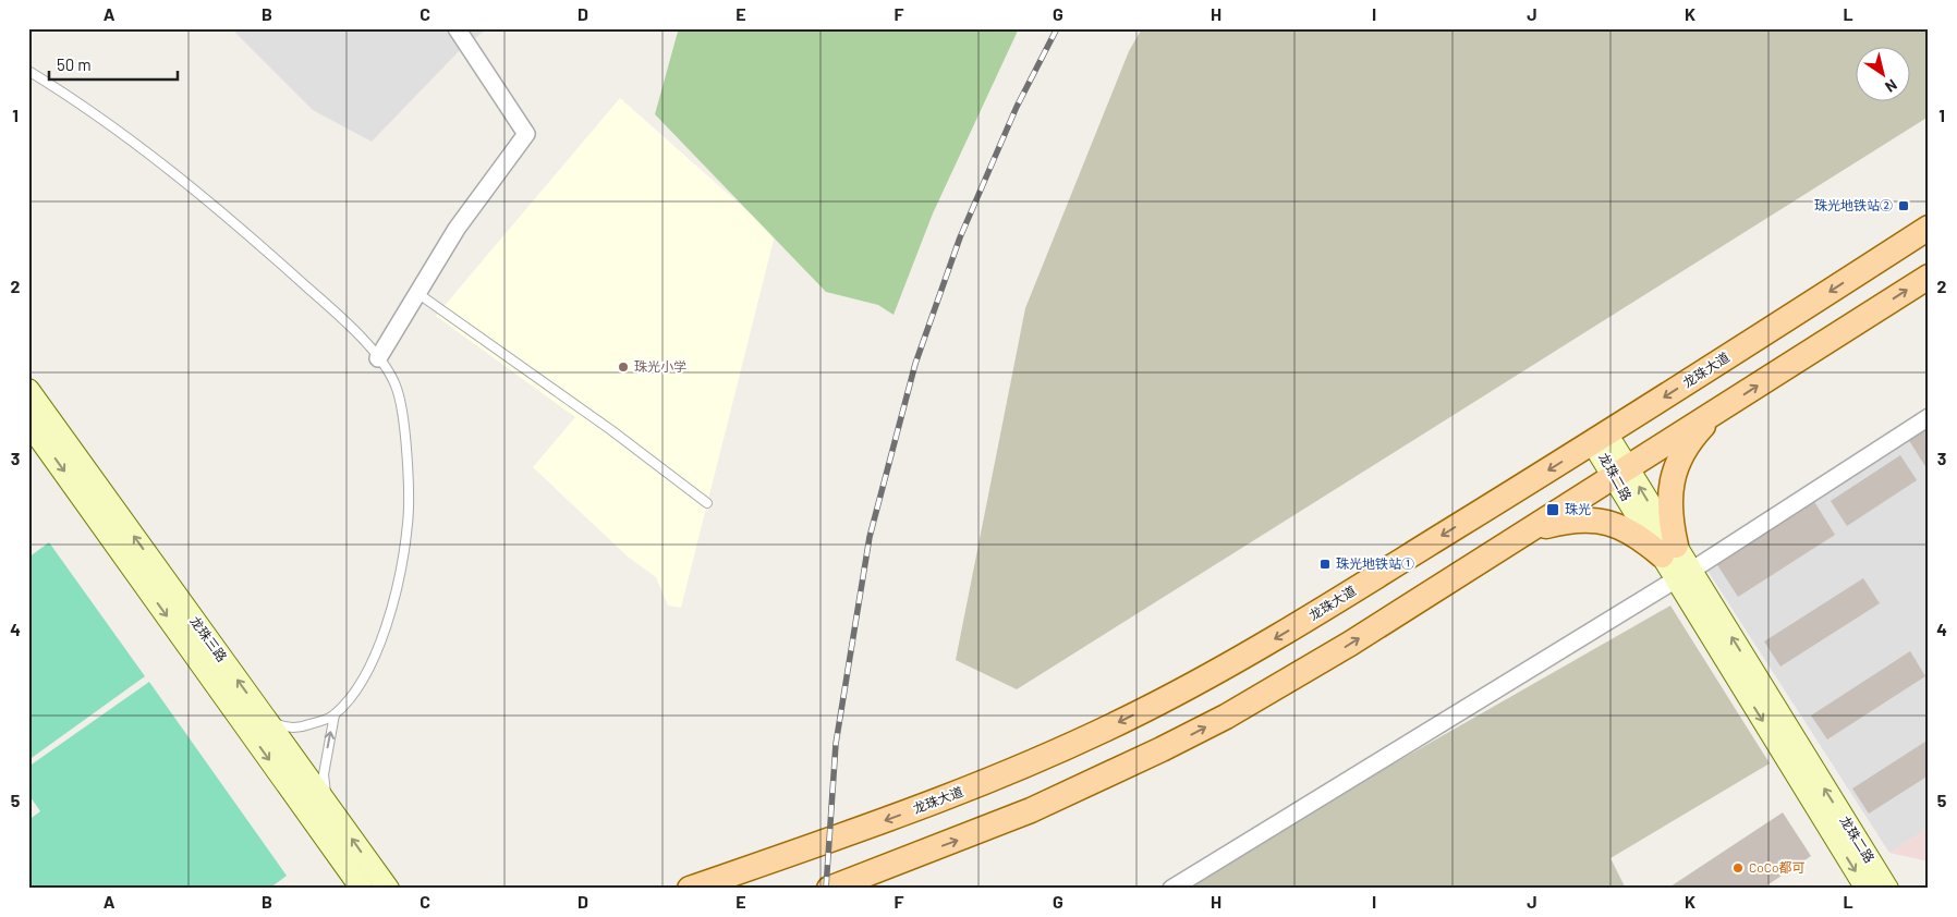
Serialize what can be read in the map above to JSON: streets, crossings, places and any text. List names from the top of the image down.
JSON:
{
  "streets": {
    "main road": ["龙珠大道", "龙珠二路", "龙珠三路"]
  },
  "crossings": [
    ["龙珠大道", "龙珠二路"]
  ],
  "places": {
    "transit": ["珠光地铁站②", "珠光", "珠光地铁站①"],
    "other": ["珠光小学", "CoCo都可"]
  },
  "scale_bar": "50 m",
  "north": "bottom right",
  "grid": {
    "columns": [
      "A",
      "B",
      "C",
      "D",
      "E",
      "F",
      "G",
      "H",
      "I",
      "J",
      "K",
      "L"
    ],
    "rows": [
      "1",
      "2",
      "3",
      "4",
      "5"
    ]
  }
}
